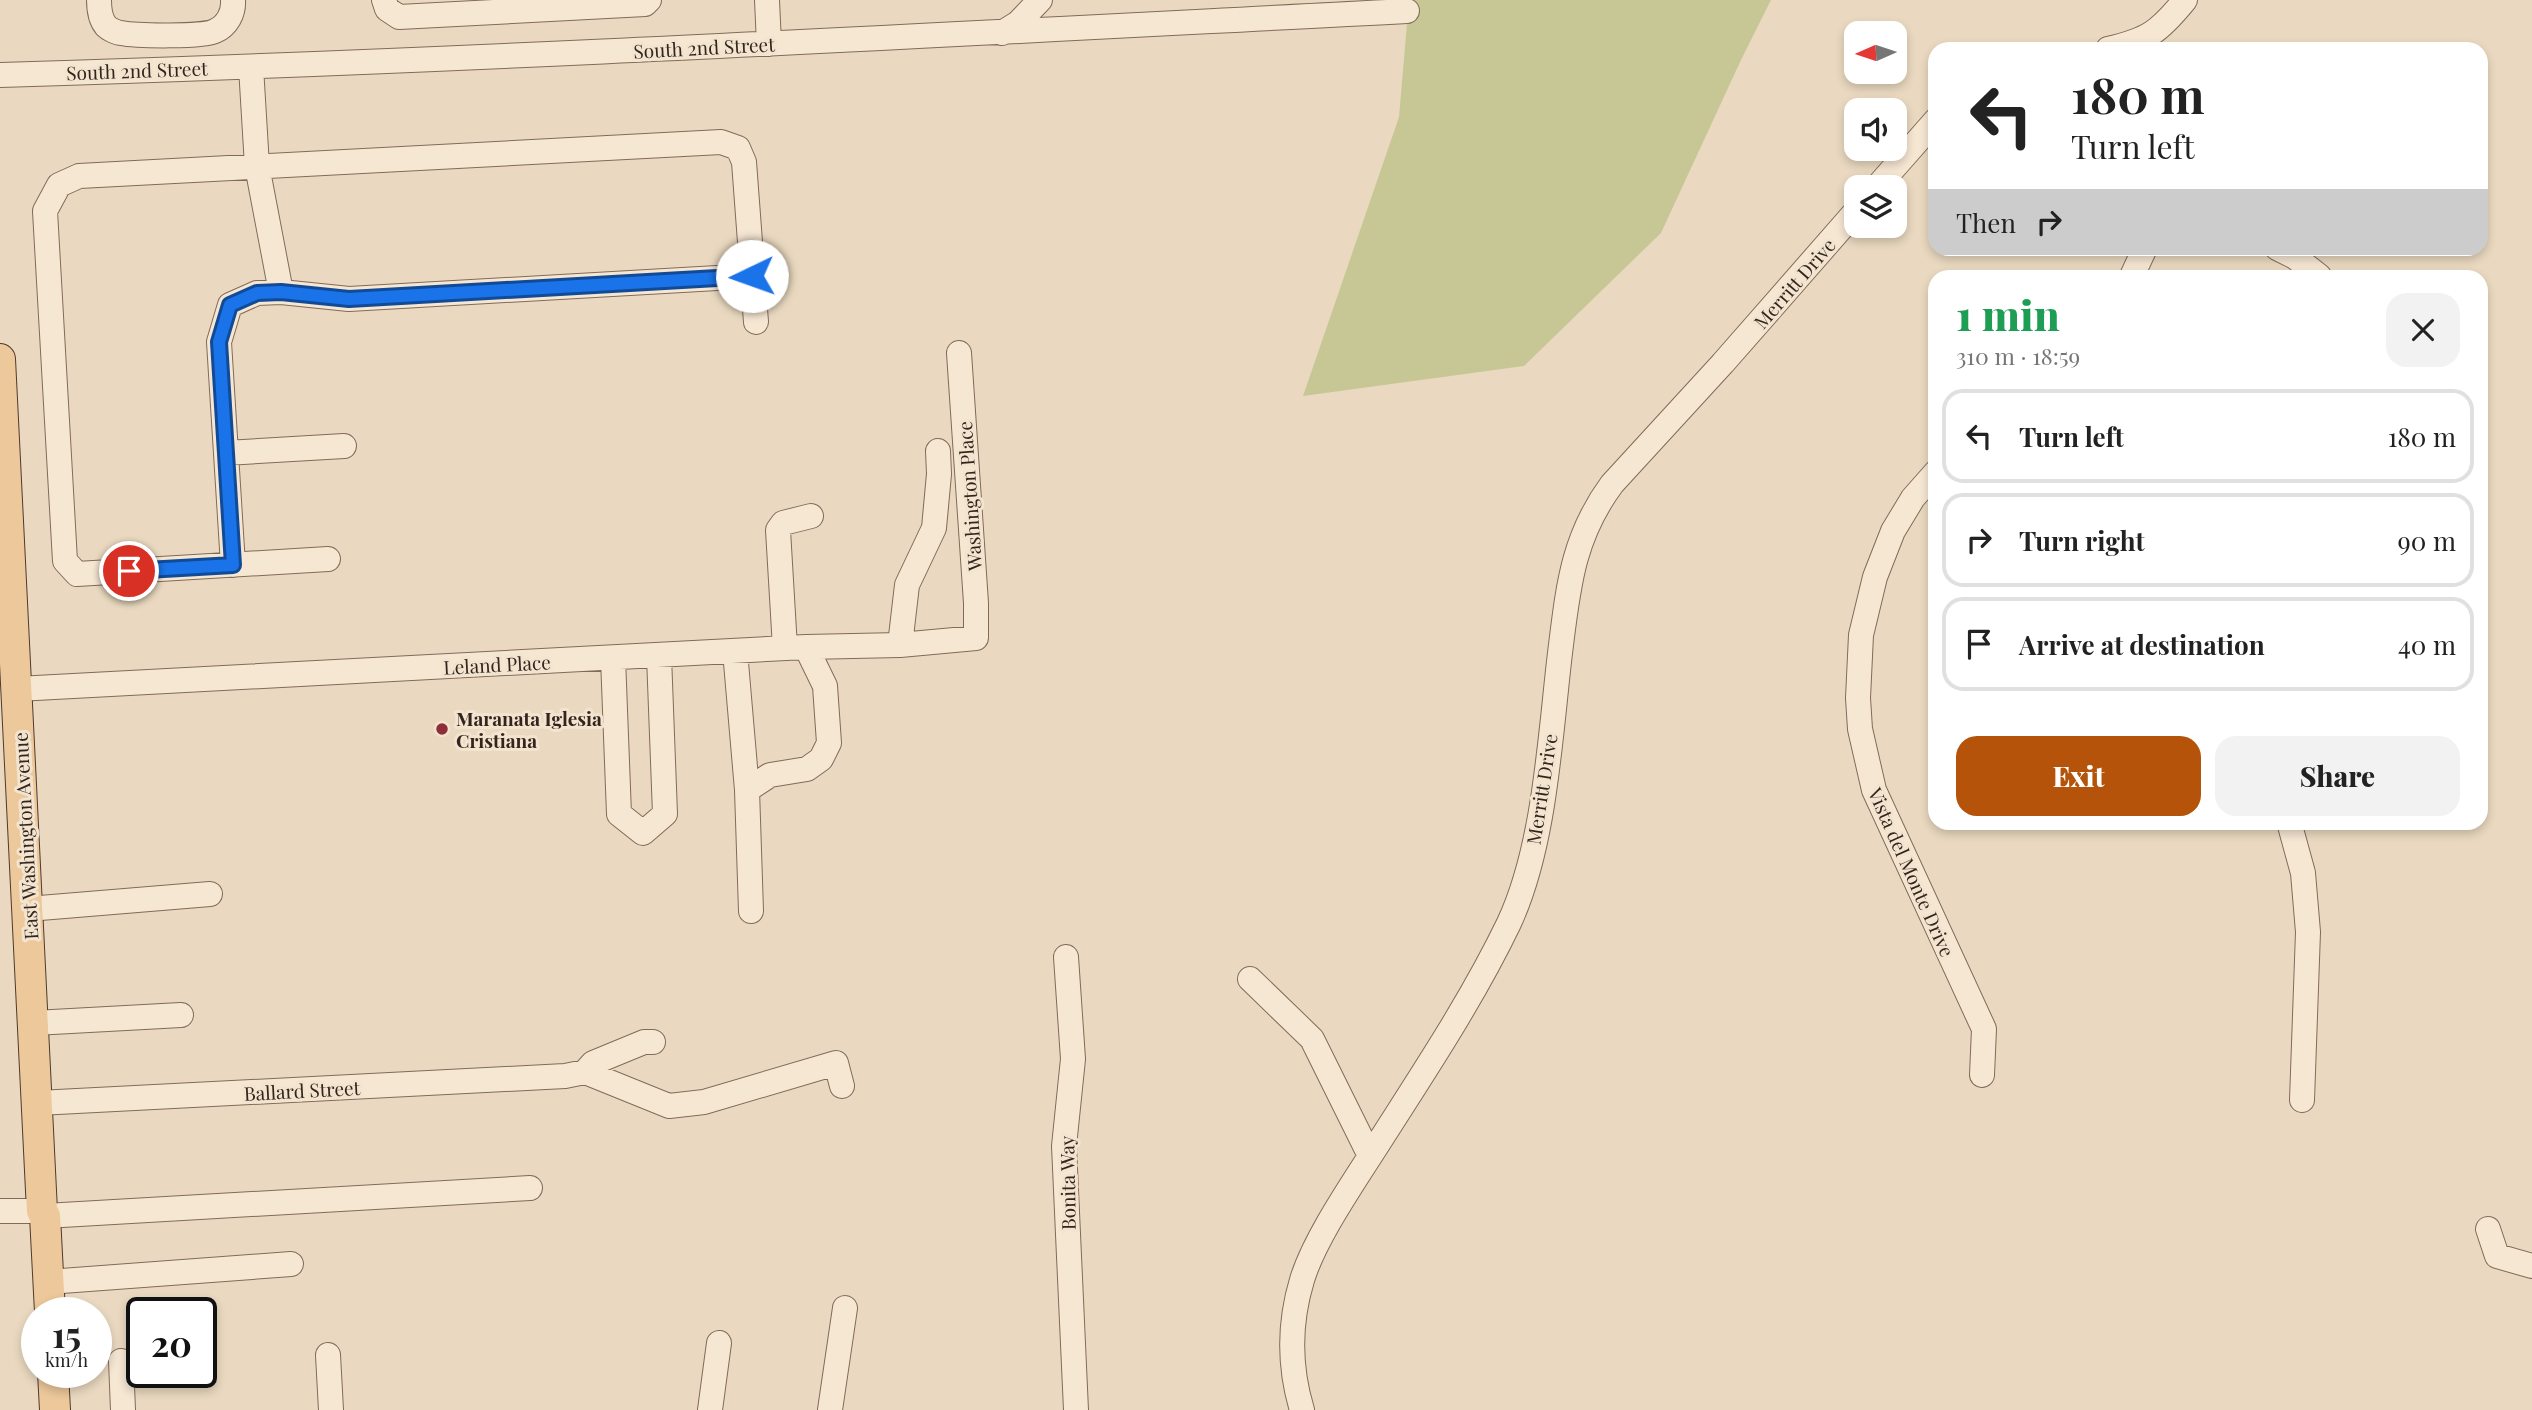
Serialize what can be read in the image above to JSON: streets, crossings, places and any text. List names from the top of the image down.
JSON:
{
  "streets": {
    "main road": ["East Washington Avenue"],
    "street": [
      "South 2nd Street",
      "Merritt Drive",
      "Washington Place",
      "Leland Place",
      "Vista del Monte Drive",
      "Ballard Street",
      "Bonita Way"
    ]
  },
  "crossings": [
    ["Washington Place", "Leland Place"],
    ["Leland Place", "East Washington Avenue"],
    ["East Washington Avenue", "Ballard Street"]
  ],
  "places": ["Maranata Iglesia Cristiana"],
  "north": "left",
  "page": {
    "turn": ["180 m", "Turn left"],
    "then": "Then",
    "heading": ["1 min", "310 m · 18:59"],
    "list": [
      {
        "name": "Turn left",
        "value": "180 m"
      },
      {
        "name": "Turn right",
        "value": "90 m"
      },
      {
        "name": "Arrive at destination",
        "value": "40 m"
      }
    ],
    "buttons": ["Exit", "Share"],
    "speed": "15 km/h",
    "limit": "20"
  }
}
